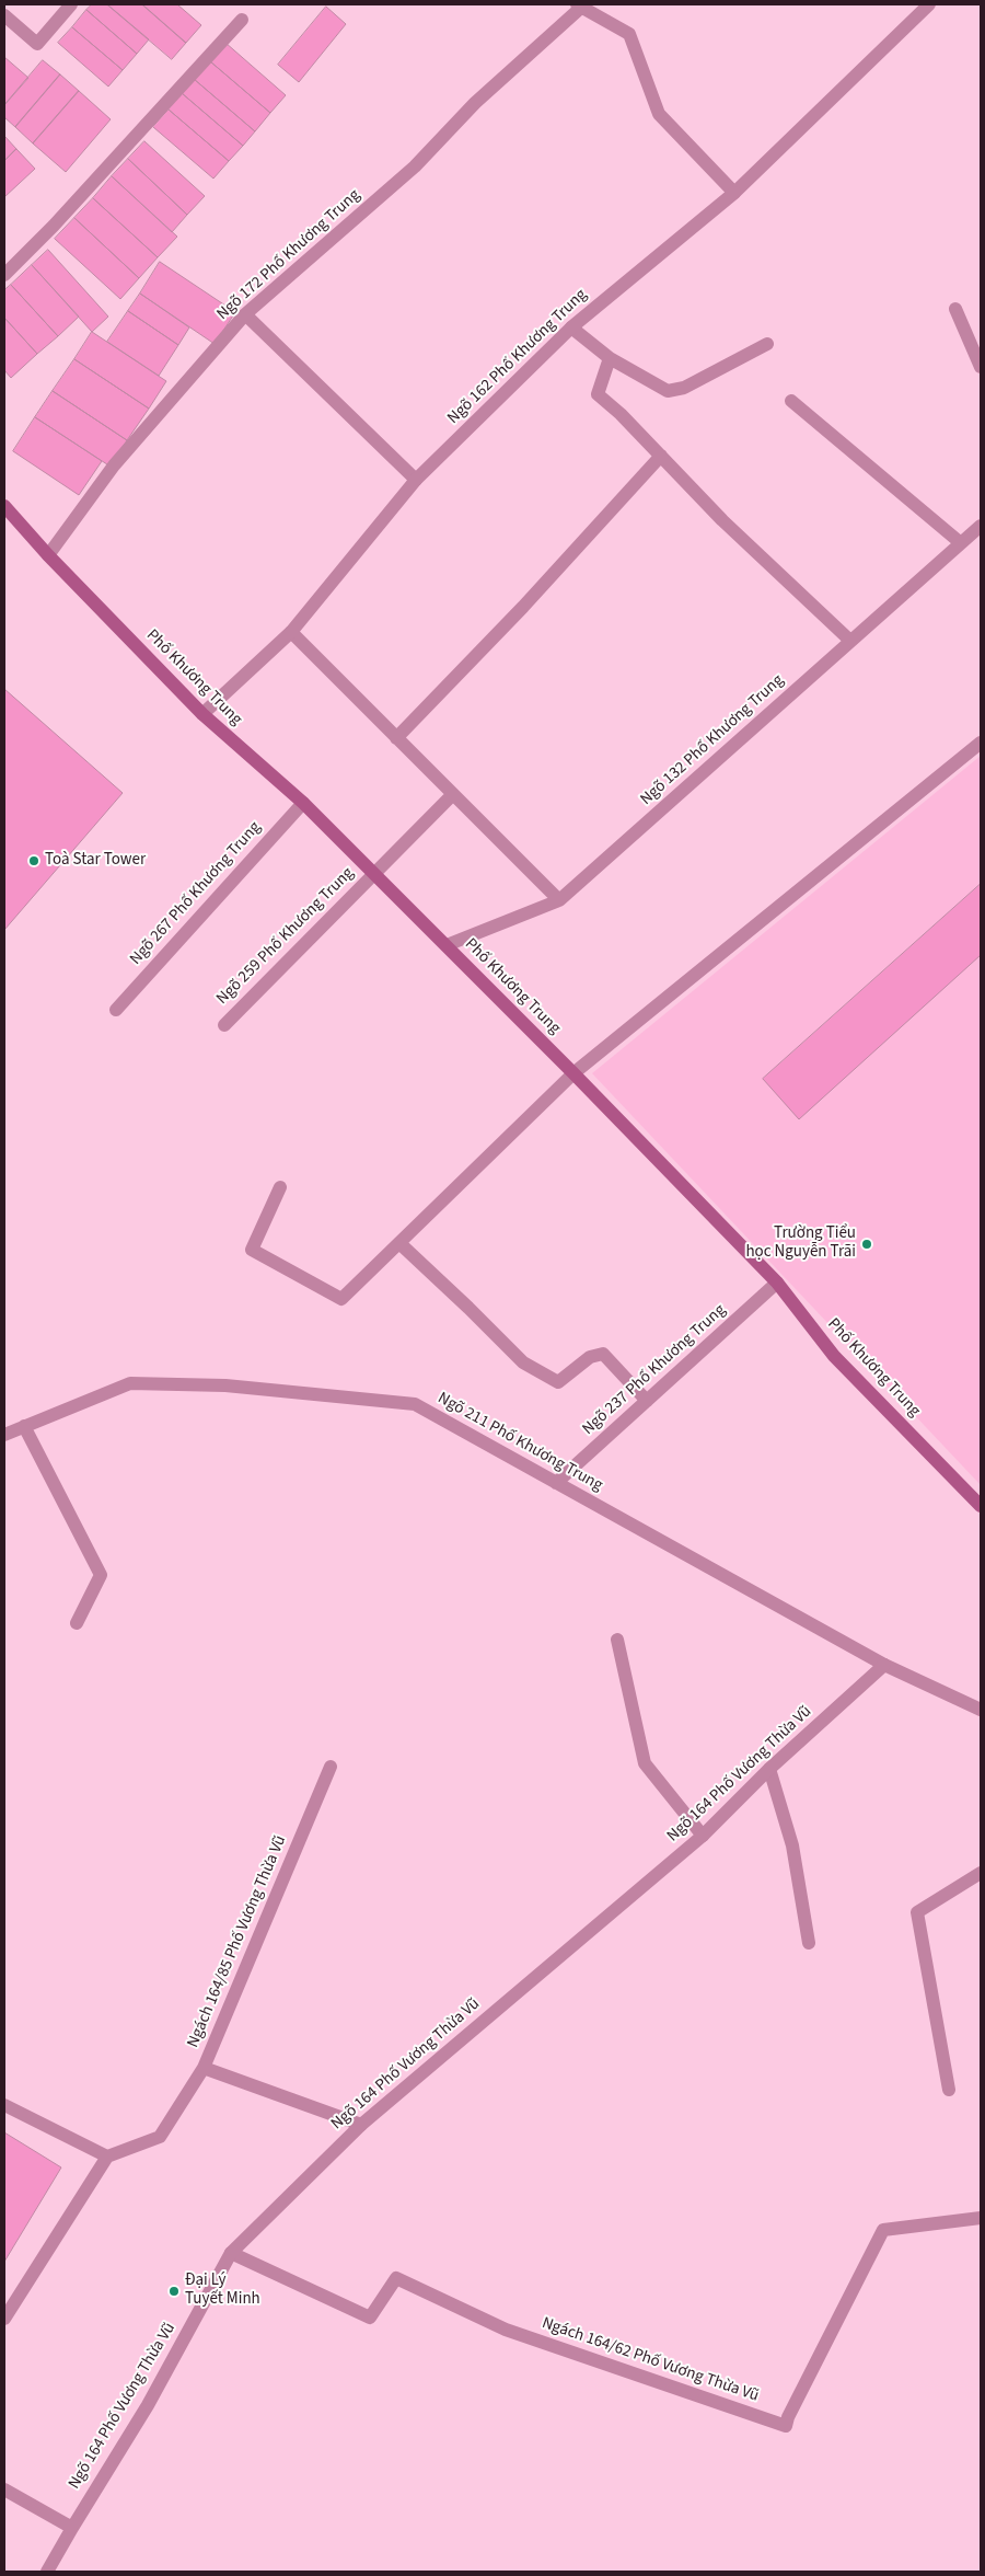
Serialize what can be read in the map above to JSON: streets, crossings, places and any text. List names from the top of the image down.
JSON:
{
  "streets": {
    "street": [
      "Ngõ 172 Phố Khương Trung",
      "Ngõ 162 Phố Khương Trung",
      "Phố Khương Trung",
      "Ngõ 132 Phố Khương Trung",
      "Ngõ 267 Phố Khương Trung",
      "Ngõ 259 Phố Khương Trung",
      "Ngõ 237 Phố Khương Trung",
      "Ngõ 211 Phố Khương Trung",
      "Ngõ 164 Phố Vương Thừa Vũ",
      "Ngách 164/85 Phố Vương Thừa Vũ",
      "Ngách 164/62 Phố Vương Thừa Vũ"
    ]
  },
  "crossings": [
    ["Ngõ 172 Phố Khương Trung", "Phố Khương Trung"],
    ["Ngõ 162 Phố Khương Trung", "Phố Khương Trung"],
    ["Phố Khương Trung", "Ngõ 132 Phố Khương Trung"],
    ["Phố Khương Trung", "Ngõ 267 Phố Khương Trung"],
    ["Phố Khương Trung", "Ngõ 259 Phố Khương Trung"],
    ["Phố Khương Trung", "Ngõ 237 Phố Khương Trung"],
    ["Ngõ 237 Phố Khương Trung", "Ngõ 211 Phố Khương Trung"],
    ["Ngõ 211 Phố Khương Trung", "Ngõ 164 Phố Vương Thừa Vũ"],
    ["Ngõ 164 Phố Vương Thừa Vũ", "Ngách 164/85 Phố Vương Thừa Vũ"],
    ["Ngõ 164 Phố Vương Thừa Vũ", "Ngách 164/62 Phố Vương Thừa Vũ"]
  ],
  "places": ["Toà Star Tower", "Trường Tiểu học Nguyễn Trãi", "Đại Lý Tuyết Minh"]
}
